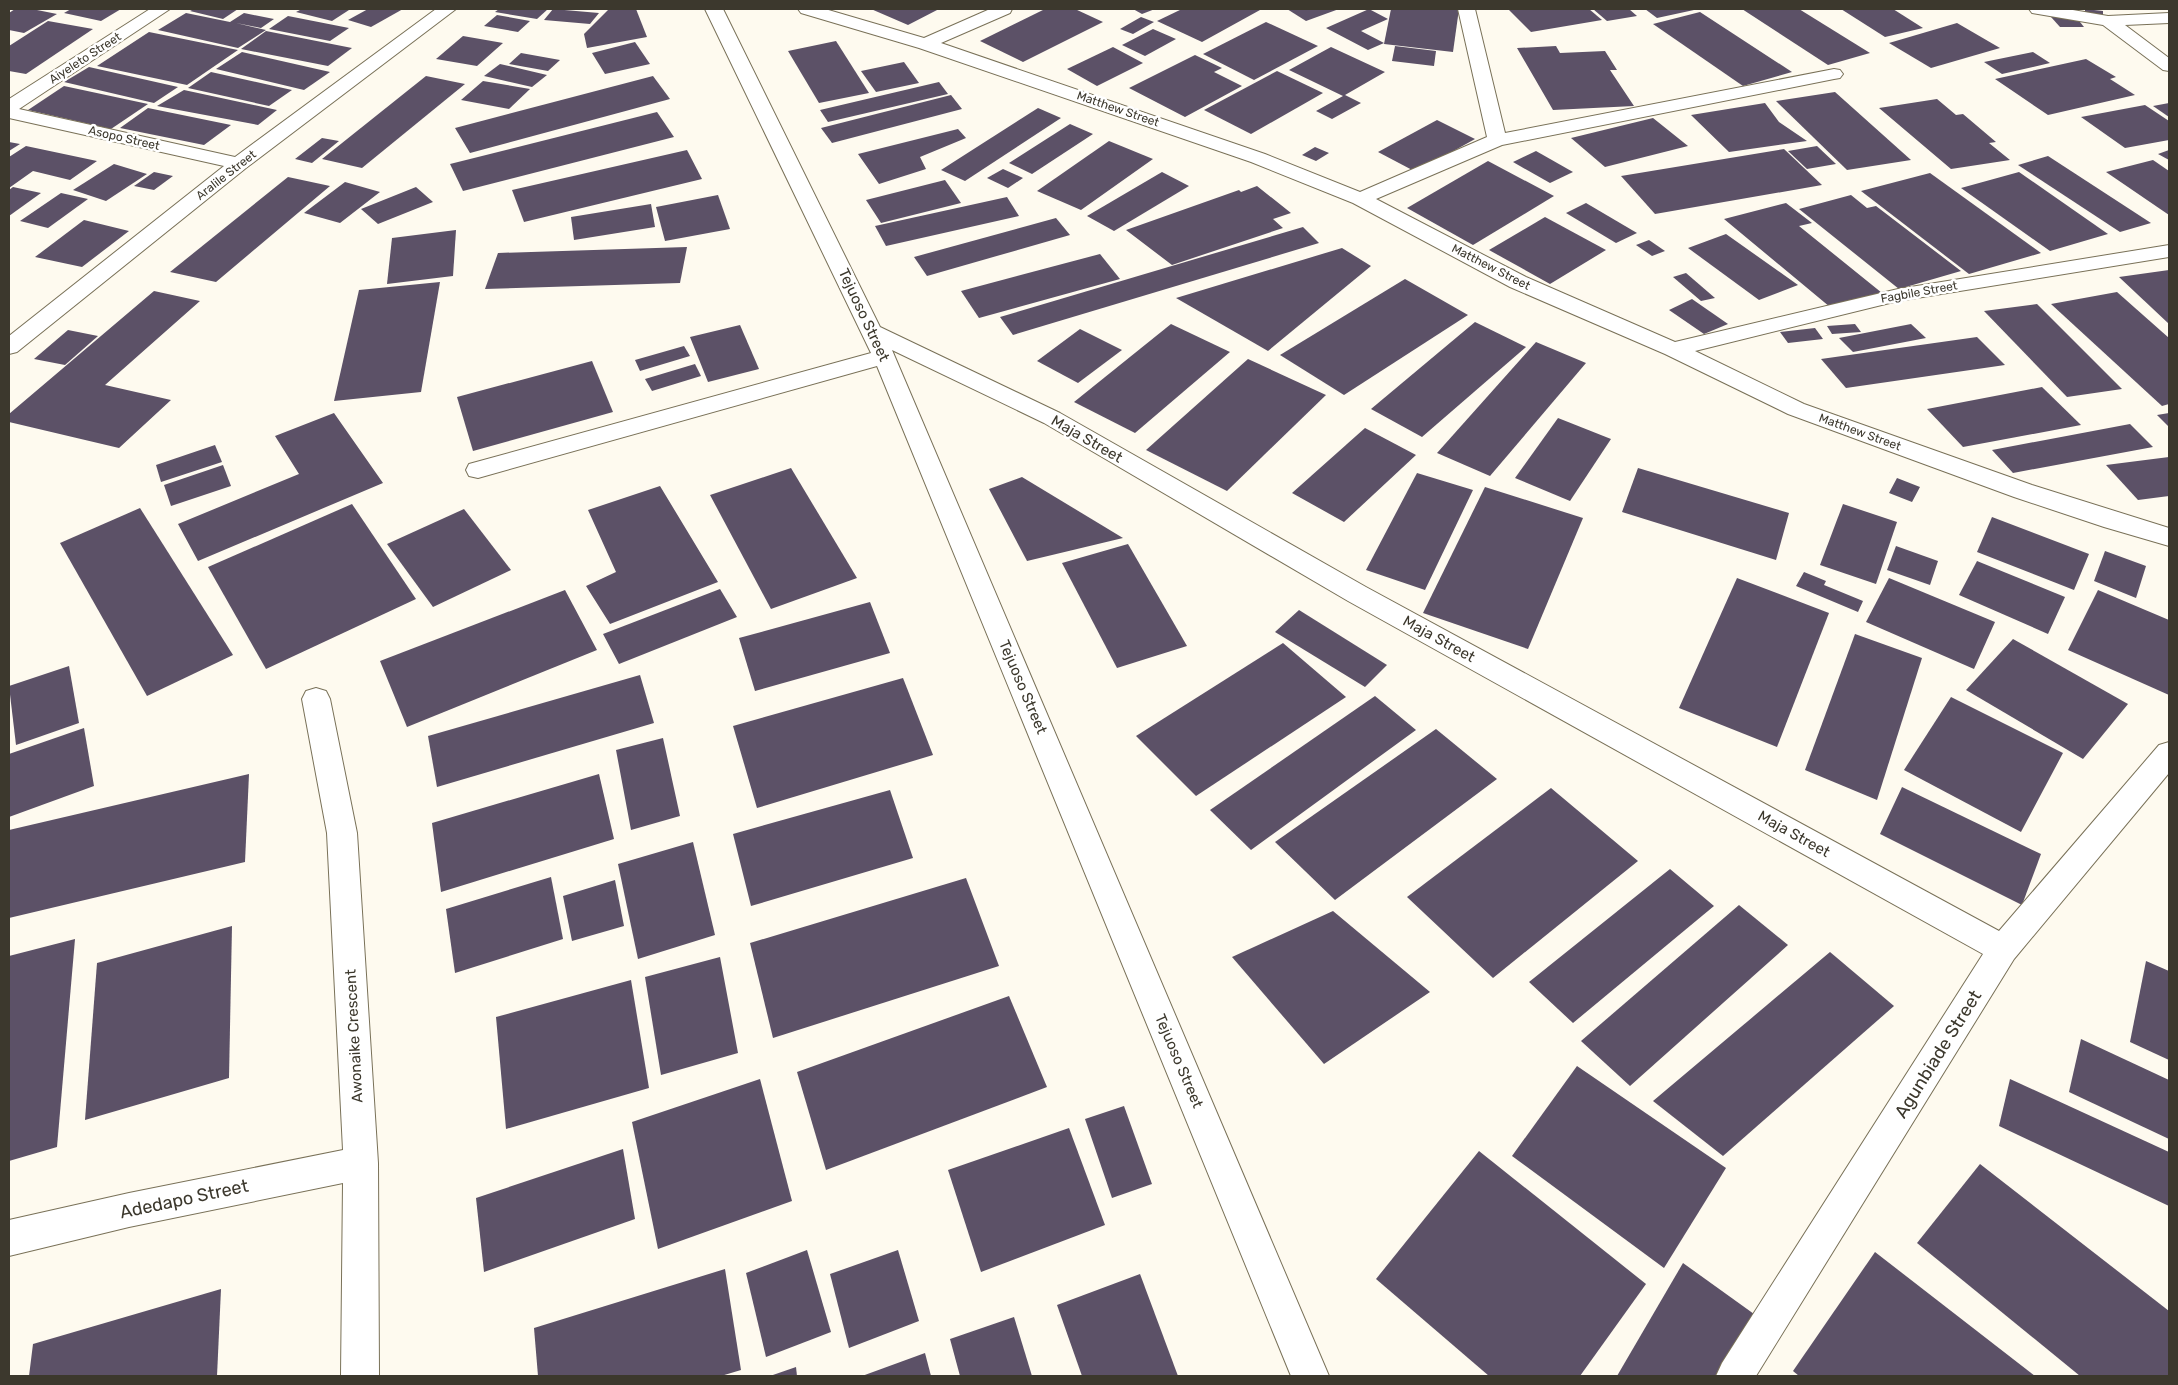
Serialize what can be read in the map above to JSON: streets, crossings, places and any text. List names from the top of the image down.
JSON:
{
  "streets": {
    "street": [
      "Aiyeleto Street",
      "Matthew Street",
      "Asopo Street",
      "Aralile Street",
      "Fagbile Street",
      "Tejuoso Street",
      "Maja Street",
      "Awonaike Crescent",
      "Agunbiade Street",
      "Adedapo Street"
    ]
  },
  "crossings": [
    ["Matthew Street", "Fagbile Street"],
    ["Asopo Street", "Aralile Street"],
    ["Tejuoso Street", "Maja Street"],
    ["Maja Street", "Agunbiade Street"],
    ["Awonaike Crescent", "Adedapo Street"]
  ]
}
